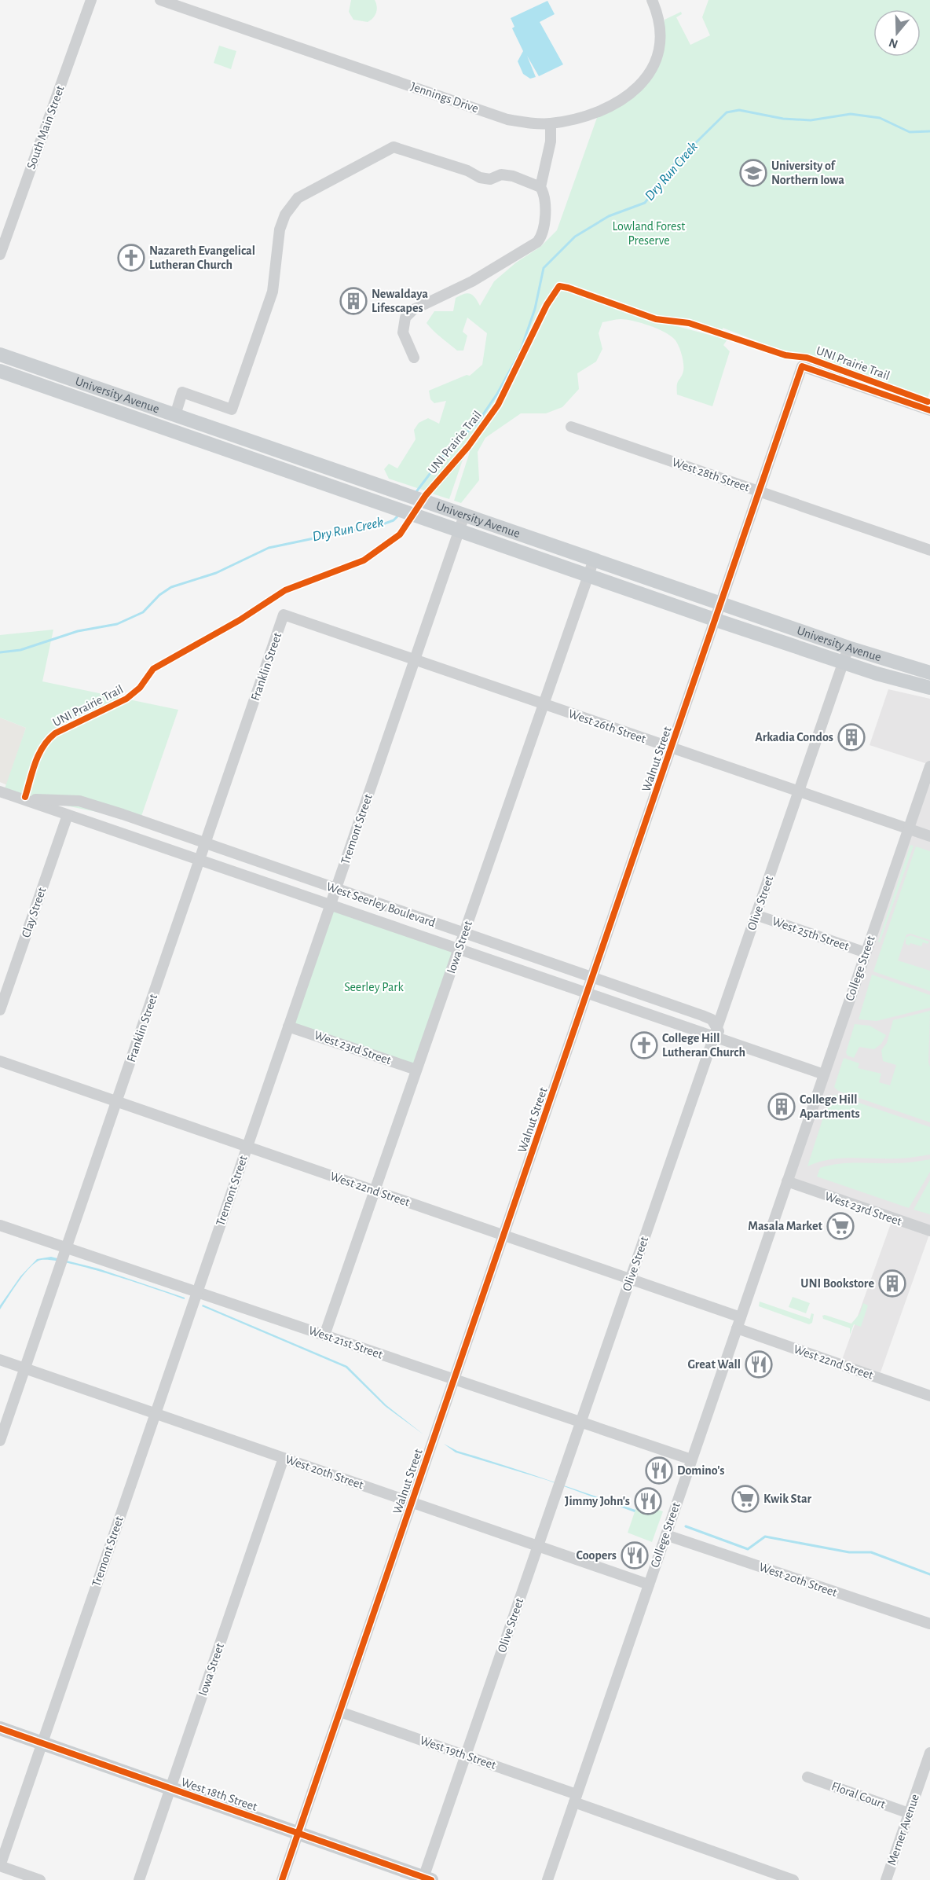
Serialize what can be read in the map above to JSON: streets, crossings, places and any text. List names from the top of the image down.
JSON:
{
  "streets": {
    "main road": ["University Avenue", "West 18th Street"],
    "street": [
      "Jennings Drive",
      "South Main Street",
      "West 28th Street",
      "Franklin Street",
      "West 26th Street",
      "Walnut Street",
      "Tremont Street",
      "Olive Street",
      "West Seerley Boulevard",
      "Clay Street",
      "West 25th Street",
      "Iowa Street",
      "College Street",
      "West 23rd Street",
      "West 22nd Street",
      "West 21st Street",
      "West 20th Street",
      "West 19th Street",
      "Floral Court",
      "Merner Avenue"
    ],
    "cycle path": ["UNI Prairie Trail"]
  },
  "crossings": [
    ["University Avenue", "Walnut Street"],
    ["University Avenue", "Tremont Street"],
    ["University Avenue", "Olive Street"],
    ["University Avenue", "Iowa Street"],
    ["West 28th Street", "Walnut Street"],
    ["Franklin Street", "West 26th Street"],
    ["Franklin Street", "West Seerley Boulevard"],
    ["Franklin Street", "West 22nd Street"],
    ["Franklin Street", "West 21st Street"],
    ["Franklin Street", "West 20th Street"],
    ["West 26th Street", "Walnut Street"],
    ["West 26th Street", "Tremont Street"],
    ["West 26th Street", "Olive Street"],
    ["West 26th Street", "Iowa Street"],
    ["West 26th Street", "College Street"],
    ["Walnut Street", "West Seerley Boulevard"],
    ["Walnut Street", "West 22nd Street"],
    ["Walnut Street", "West 21st Street"],
    ["Walnut Street", "West 20th Street"],
    ["Walnut Street", "West 19th Street"],
    ["Walnut Street", "West 18th Street"],
    ["Tremont Street", "West Seerley Boulevard"],
    ["Tremont Street", "West 23rd Street"],
    ["Tremont Street", "West 22nd Street"],
    ["Tremont Street", "West 21st Street"],
    ["Tremont Street", "West 20th Street"],
    ["Tremont Street", "West 18th Street"],
    ["Olive Street", "West Seerley Boulevard"],
    ["Olive Street", "West 25th Street"],
    ["Olive Street", "West 22nd Street"],
    ["Olive Street", "West 21st Street"],
    ["Olive Street", "West 20th Street"],
    ["Olive Street", "West 19th Street"],
    ["Olive Street", "West 18th Street"],
    ["West Seerley Boulevard", "Clay Street"],
    ["West Seerley Boulevard", "Iowa Street"],
    ["West Seerley Boulevard", "College Street"],
    ["West 25th Street", "College Street"],
    ["Iowa Street", "West 23rd Street"],
    ["Iowa Street", "West 22nd Street"],
    ["Iowa Street", "West 21st Street"],
    ["Iowa Street", "West 20th Street"],
    ["Iowa Street", "West 18th Street"],
    ["College Street", "West 23rd Street"],
    ["College Street", "West 22nd Street"],
    ["College Street", "West 21st Street"],
    ["College Street", "West 20th Street"],
    ["College Street", "West 19th Street"],
    ["Floral Court", "Merner Avenue"]
  ],
  "water": ["Dry Run Creek"],
  "parks": ["Lowland Forest Preserve", "Seerley Park"],
  "places": {
    "school or university": ["University of Northern Iowa"],
    "church": ["Nazareth Evangelical Lutheran Church", "College Hill Lutheran Church"],
    "building": [
      "Newaldaya Lifescapes",
      "Arkadia Condos",
      "College Hill Apartments",
      "UNI Bookstore"
    ],
    "supermarket": ["Masala Market", "Kwik Star"],
    "restaurant": [
      "Great Wall",
      "Domino's",
      "Jimmy John's",
      "Coopers"
    ]
  },
  "north": "bottom"
}
